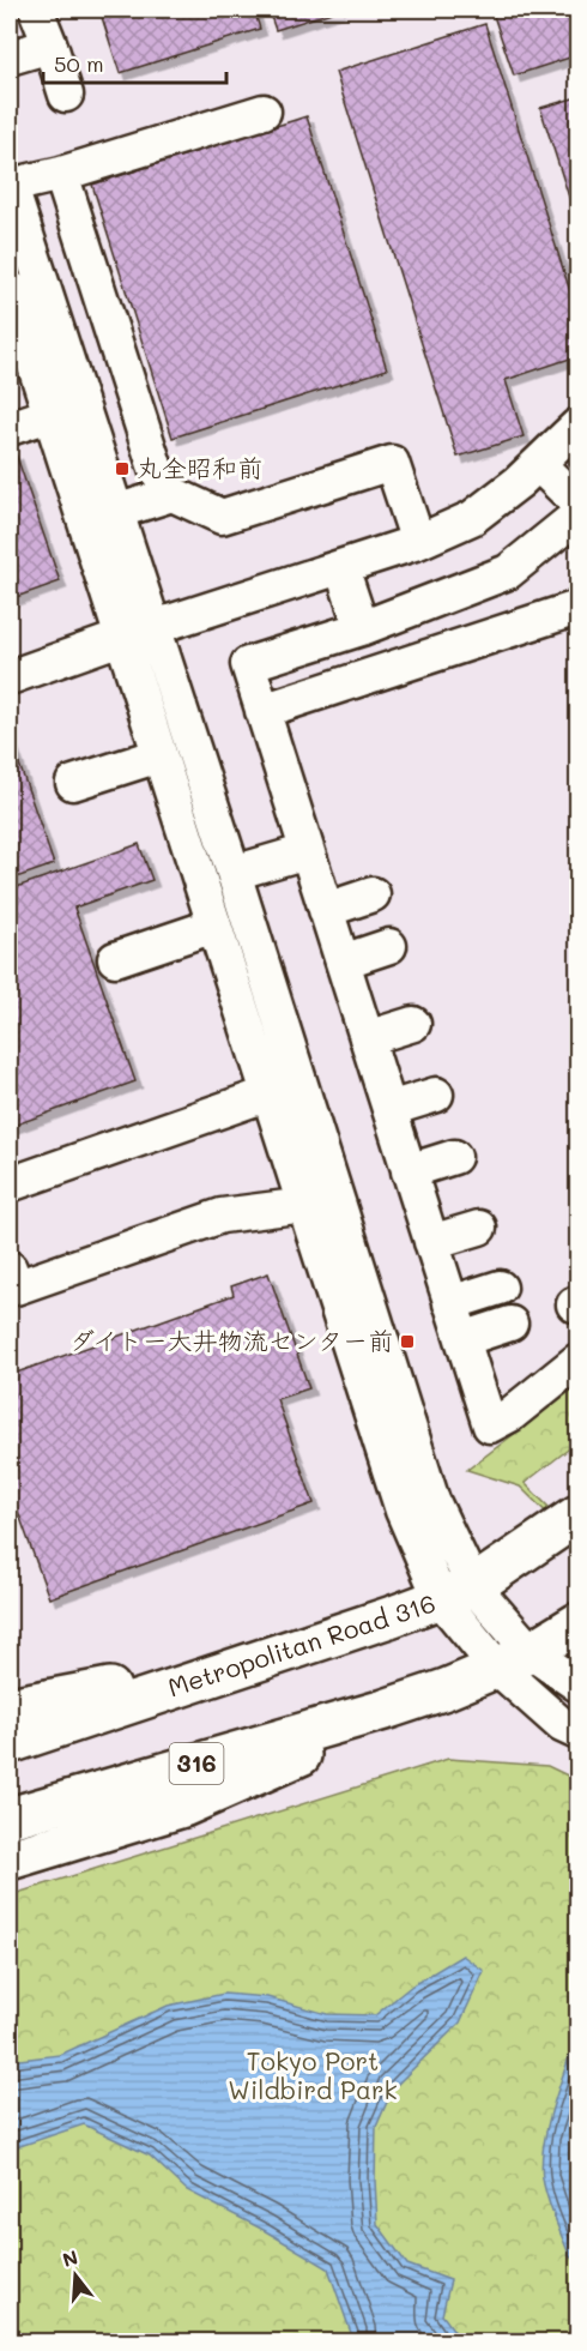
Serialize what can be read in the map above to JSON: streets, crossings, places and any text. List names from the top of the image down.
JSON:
{
  "streets": {
    "main road": ["Metropolitan Road 316", "316"]
  },
  "parks": ["Tokyo Port Wildbird Park"],
  "places": {
    "transit": ["丸全昭和前", "ダイトー大井物流センター前"]
  },
  "scale_bar": "50 m",
  "north": "top"
}
